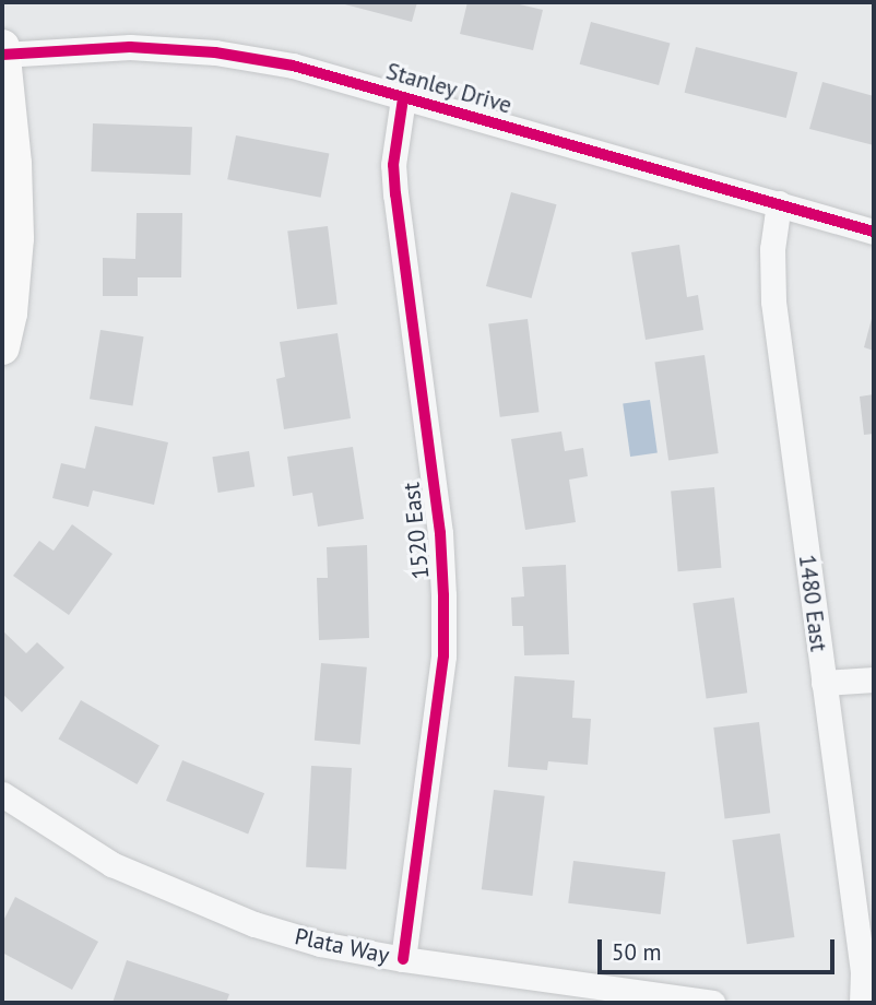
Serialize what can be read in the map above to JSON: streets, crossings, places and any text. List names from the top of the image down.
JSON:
{
  "streets": {
    "street": [
      "Stanley Drive",
      "1520 East",
      "1480 East",
      "Plata Way"
    ]
  },
  "crossings": [
    ["Stanley Drive", "1520 East"],
    ["Stanley Drive", "1480 East"],
    ["1520 East", "Plata Way"]
  ],
  "scale_bar": "50 m"
}
